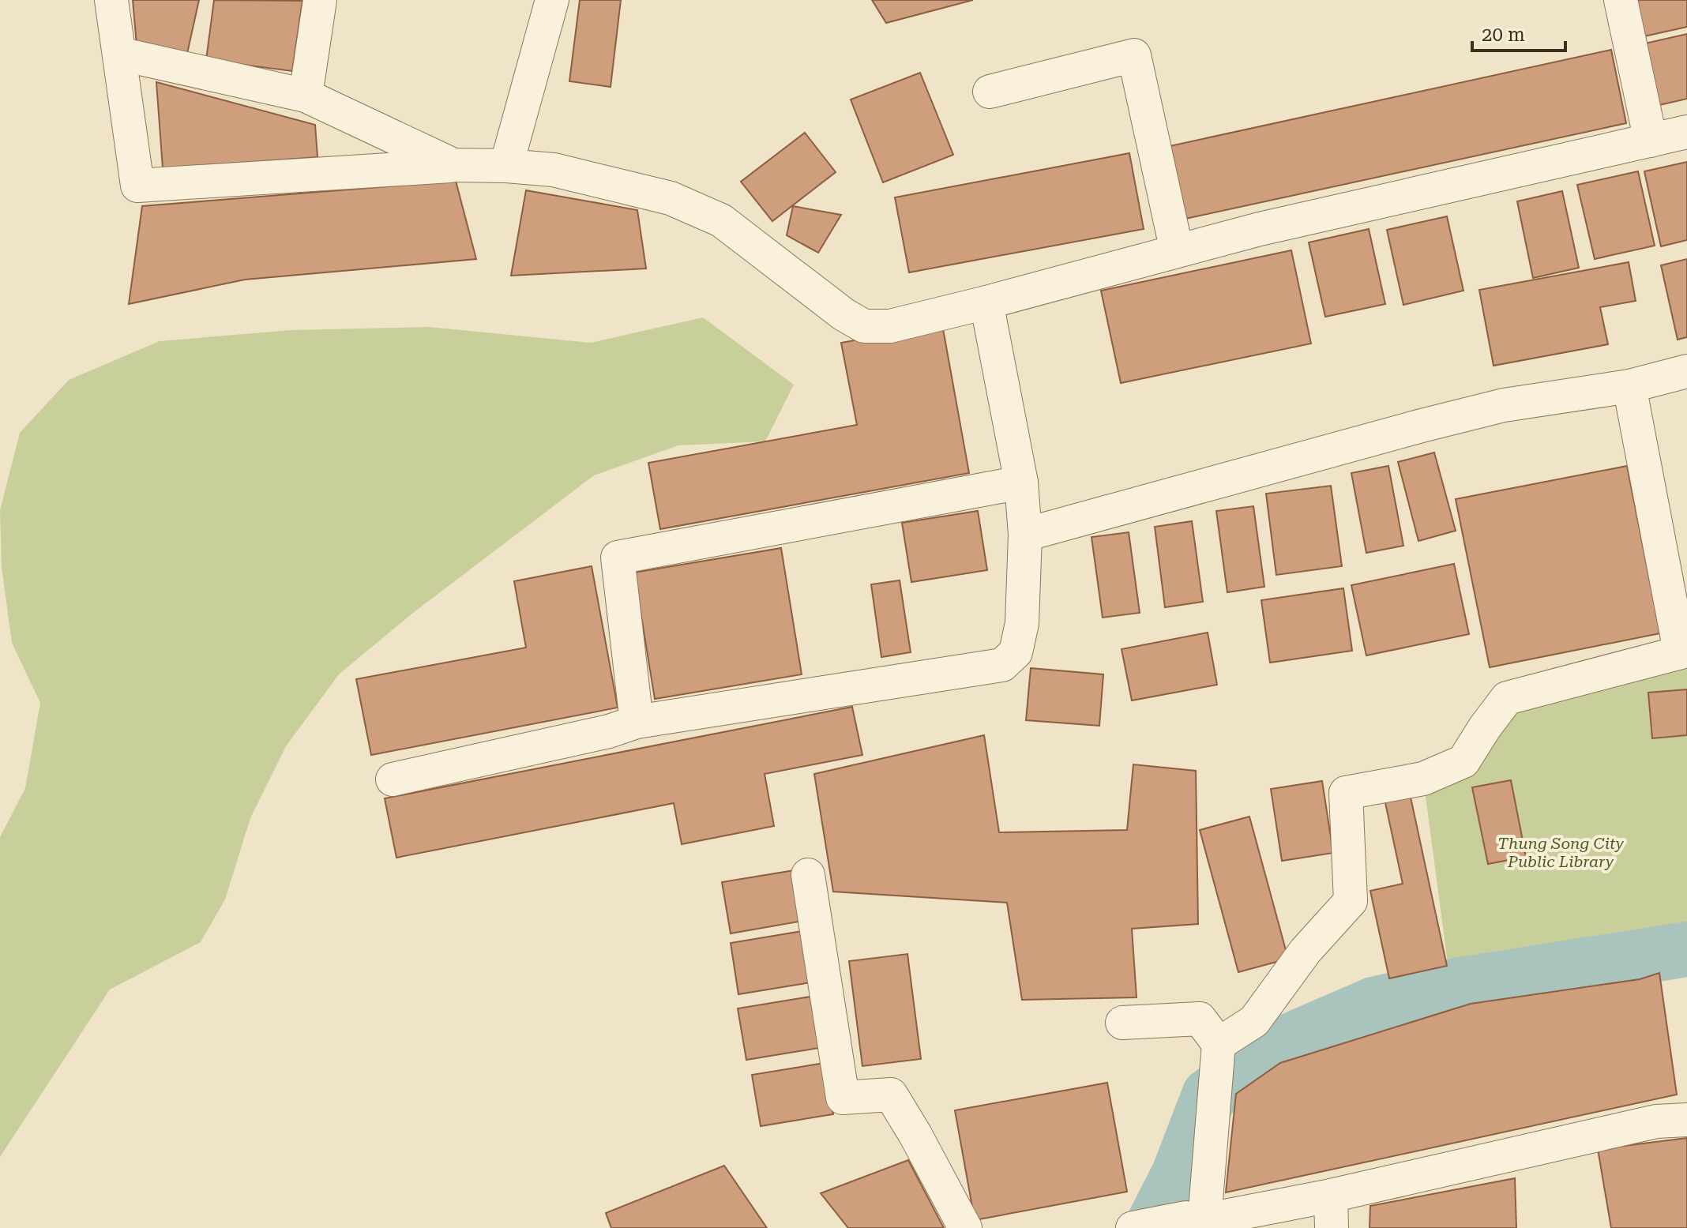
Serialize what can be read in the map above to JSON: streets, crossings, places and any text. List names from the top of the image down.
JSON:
{
  "parks": ["Thung Song City Public Library"],
  "scale_bar": "20 m"
}
